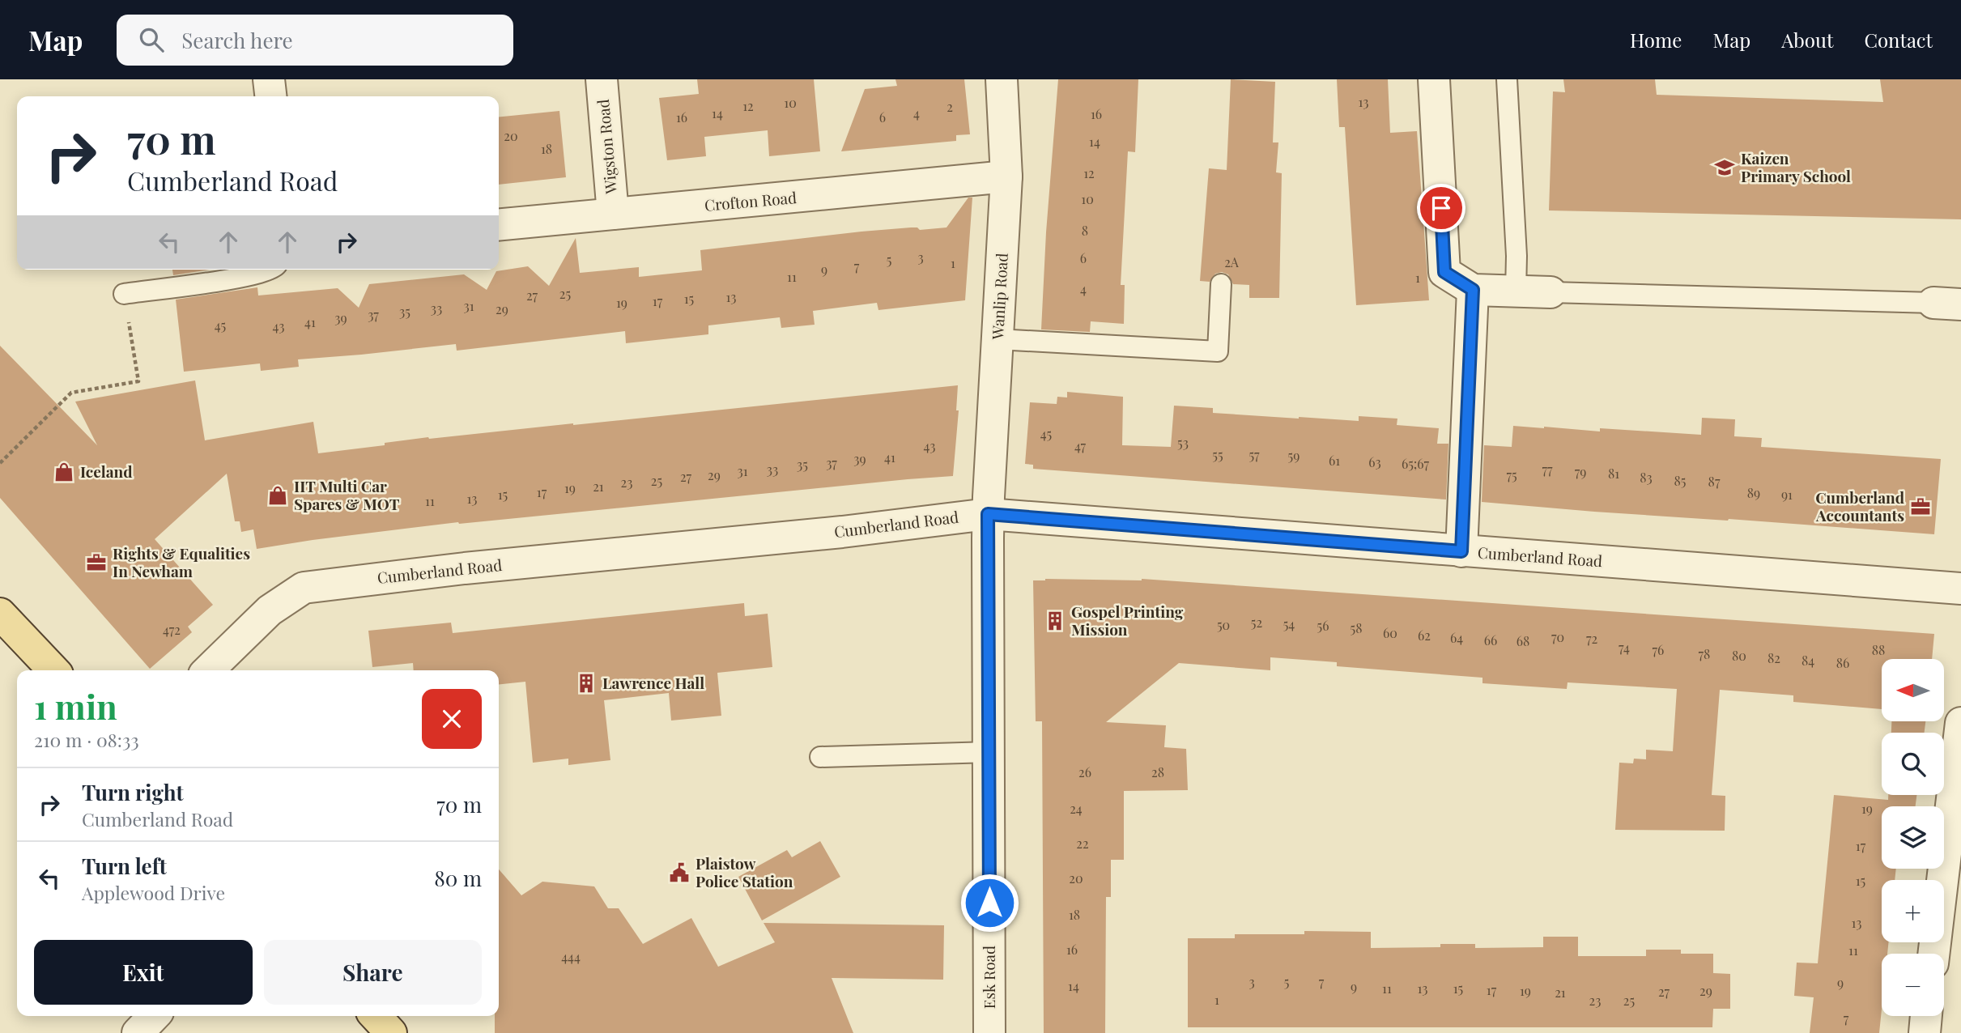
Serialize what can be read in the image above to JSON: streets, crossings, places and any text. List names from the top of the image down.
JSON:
{
  "streets": {
    "street": [
      "Wigston Road",
      "Crofton Road",
      "Wanlip Road",
      "Cumberland Road",
      "Esk Road"
    ]
  },
  "crossings": [
    ["Wigston Road", "Crofton Road"],
    ["Crofton Road", "Wanlip Road"],
    ["Wanlip Road", "Cumberland Road"],
    ["Wanlip Road", "Esk Road"],
    ["Cumberland Road", "Esk Road"]
  ],
  "places": {
    "school or university": ["Kaizen Primary School"],
    "shop": ["Iceland", "IIT Multi Car Spares & MOT"],
    "office": ["Cumberland Accountants", "Rights & Equalities In Newham"],
    "building": ["Gospel Printing Mission", "Lawrence Hall"],
    "public building": ["Plaistow Police Station"]
  },
  "house_numbers": [
    "13",
    "10",
    "12",
    "2",
    "14",
    "4",
    "16",
    "16",
    "6",
    "20",
    "14",
    "18",
    "12",
    "10",
    "8",
    "3",
    "6",
    "5",
    "2A",
    "1",
    "7",
    "9",
    "11",
    "1",
    "4",
    "25",
    "27",
    "13",
    "15",
    "17",
    "19",
    "31",
    "33",
    "29",
    "35",
    "37",
    "39",
    "41",
    "45",
    "43",
    "45",
    "53",
    "43",
    "47",
    "55",
    "57",
    "59",
    "41",
    "39",
    "61",
    "63",
    "37",
    "65;67",
    "35",
    "33",
    "77",
    "31",
    "79",
    "81",
    "29",
    "75",
    "27",
    "83",
    "25",
    "85",
    "87",
    "23",
    "21",
    "19",
    "17",
    "89",
    "15",
    "91",
    "13",
    "11",
    "52",
    "54",
    "50",
    "56",
    "58",
    "472",
    "60",
    "62",
    "70",
    "64",
    "72",
    "66",
    "68",
    "74",
    "76",
    "88",
    "78",
    "80",
    "82",
    "84",
    "86",
    "26",
    "28",
    "24",
    "19",
    "22",
    "17",
    "20",
    "15",
    "18",
    "13",
    "16",
    "11",
    "444",
    "3",
    "5",
    "7",
    "9",
    "14",
    "9",
    "11",
    "13",
    "15",
    "17",
    "19",
    "29",
    "27",
    "21",
    "1",
    "23",
    "25",
    "7"
  ],
  "north": "left",
  "page": {
    "header": "Map",
    "search": "Search here",
    "nav": [
      "Home",
      "Map",
      "About",
      "Contact"
    ],
    "turn": ["70 m", "Cumberland Road"],
    "map_buttons": ["+", "−"],
    "heading": ["1 min", "210 m · 08:33"],
    "list": [
      {
        "name": "Turn right",
        "note": "Cumberland Road",
        "value": "70 m"
      },
      {
        "name": "Turn left",
        "note": "Applewood Drive",
        "value": "80 m"
      }
    ],
    "buttons": ["Exit", "Share"]
  }
}
